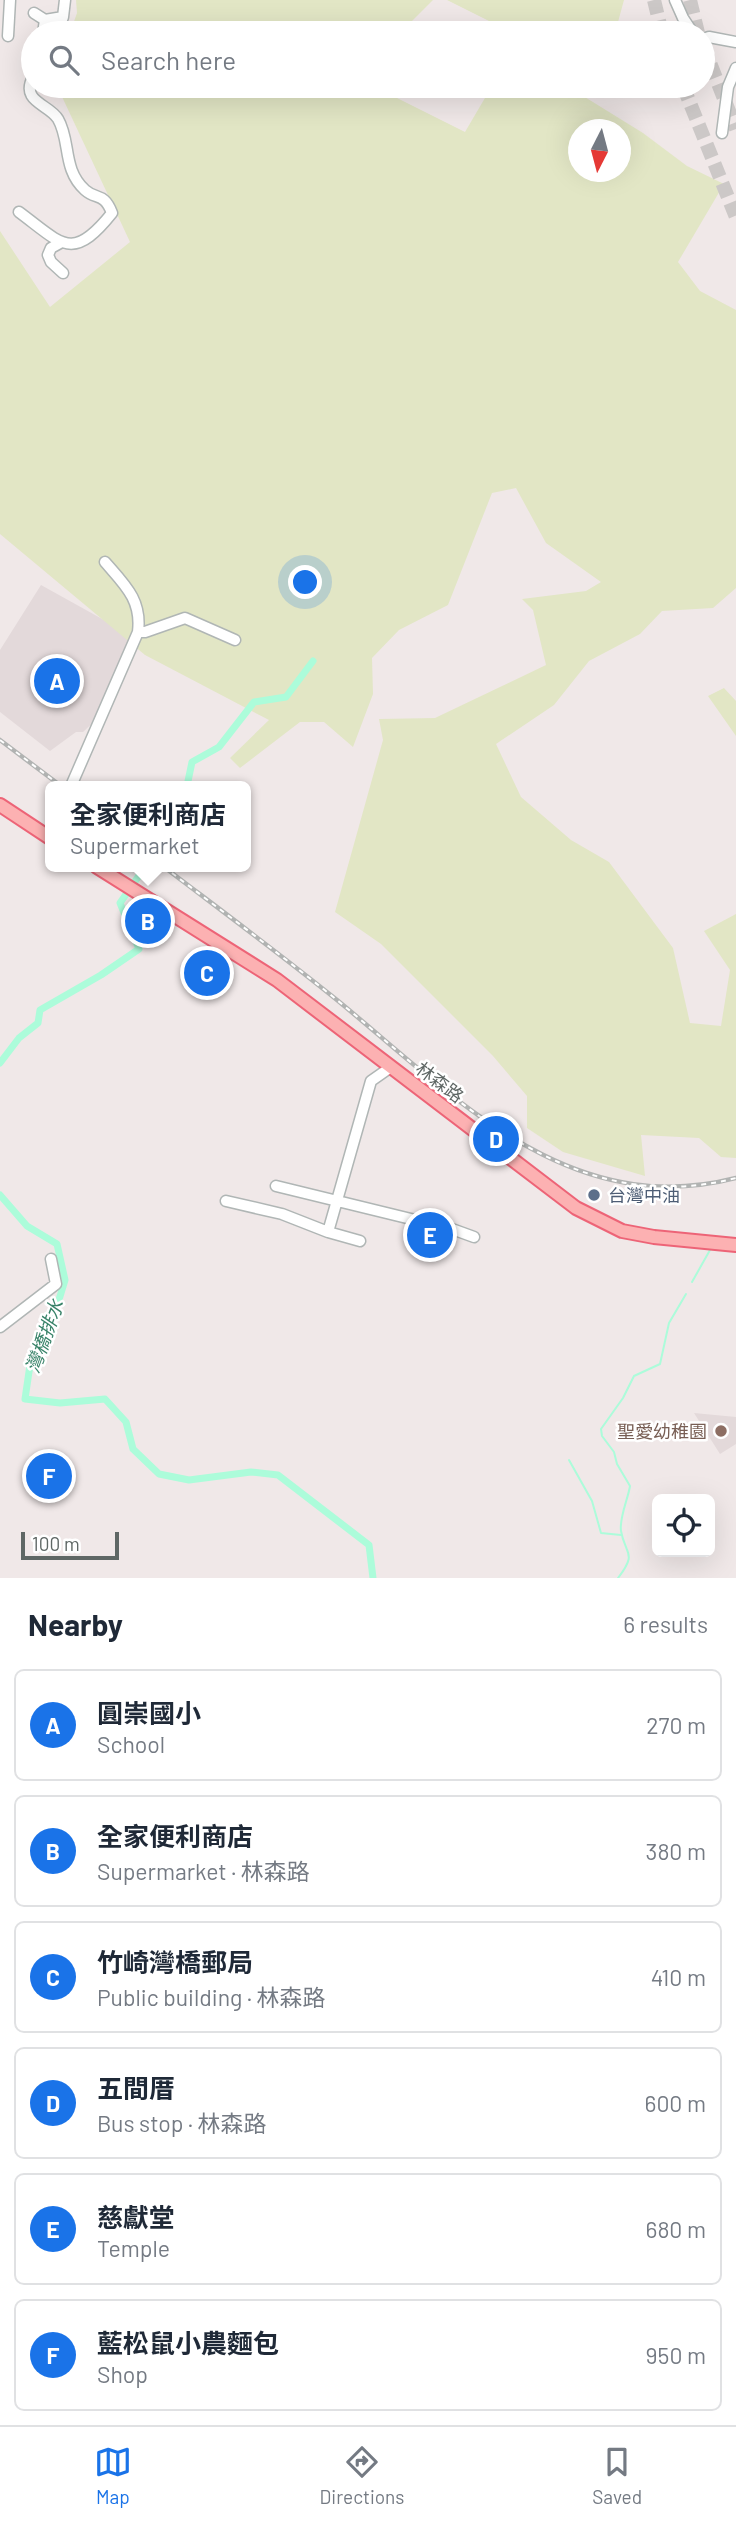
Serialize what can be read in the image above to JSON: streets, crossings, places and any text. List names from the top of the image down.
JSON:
{
  "streets": {
    "main road": ["林森路"]
  },
  "water": ["灣橋排水"],
  "places": ["台灣中油", "聖愛幼稚園"],
  "scale_bar": "100 m",
  "north": "bottom",
  "page": {
    "search": "Search here",
    "pins": [
      "A",
      "B",
      "C",
      "D",
      "E",
      "F"
    ],
    "popup": ["全家便利商店", "Supermarket"],
    "scale": "100 m",
    "heading": ["Nearby", "6 results"],
    "list": [
      {
        "mark": "A",
        "name": "圓崇國小",
        "note": "School",
        "value": "270 m"
      },
      {
        "mark": "B",
        "name": "全家便利商店",
        "note": "Supermarket · 林森路",
        "value": "380 m"
      },
      {
        "mark": "C",
        "name": "竹崎灣橋郵局",
        "note": "Public building · 林森路",
        "value": "410 m"
      },
      {
        "mark": "D",
        "name": "五間厝",
        "note": "Bus stop · 林森路",
        "value": "600 m"
      },
      {
        "mark": "E",
        "name": "慈獻堂",
        "note": "Temple",
        "value": "680 m"
      },
      {
        "mark": "F",
        "name": "藍松鼠小農麵包",
        "note": "Shop",
        "value": "950 m"
      }
    ],
    "nav": ["Map", "Directions", "Saved"]
  }
}
